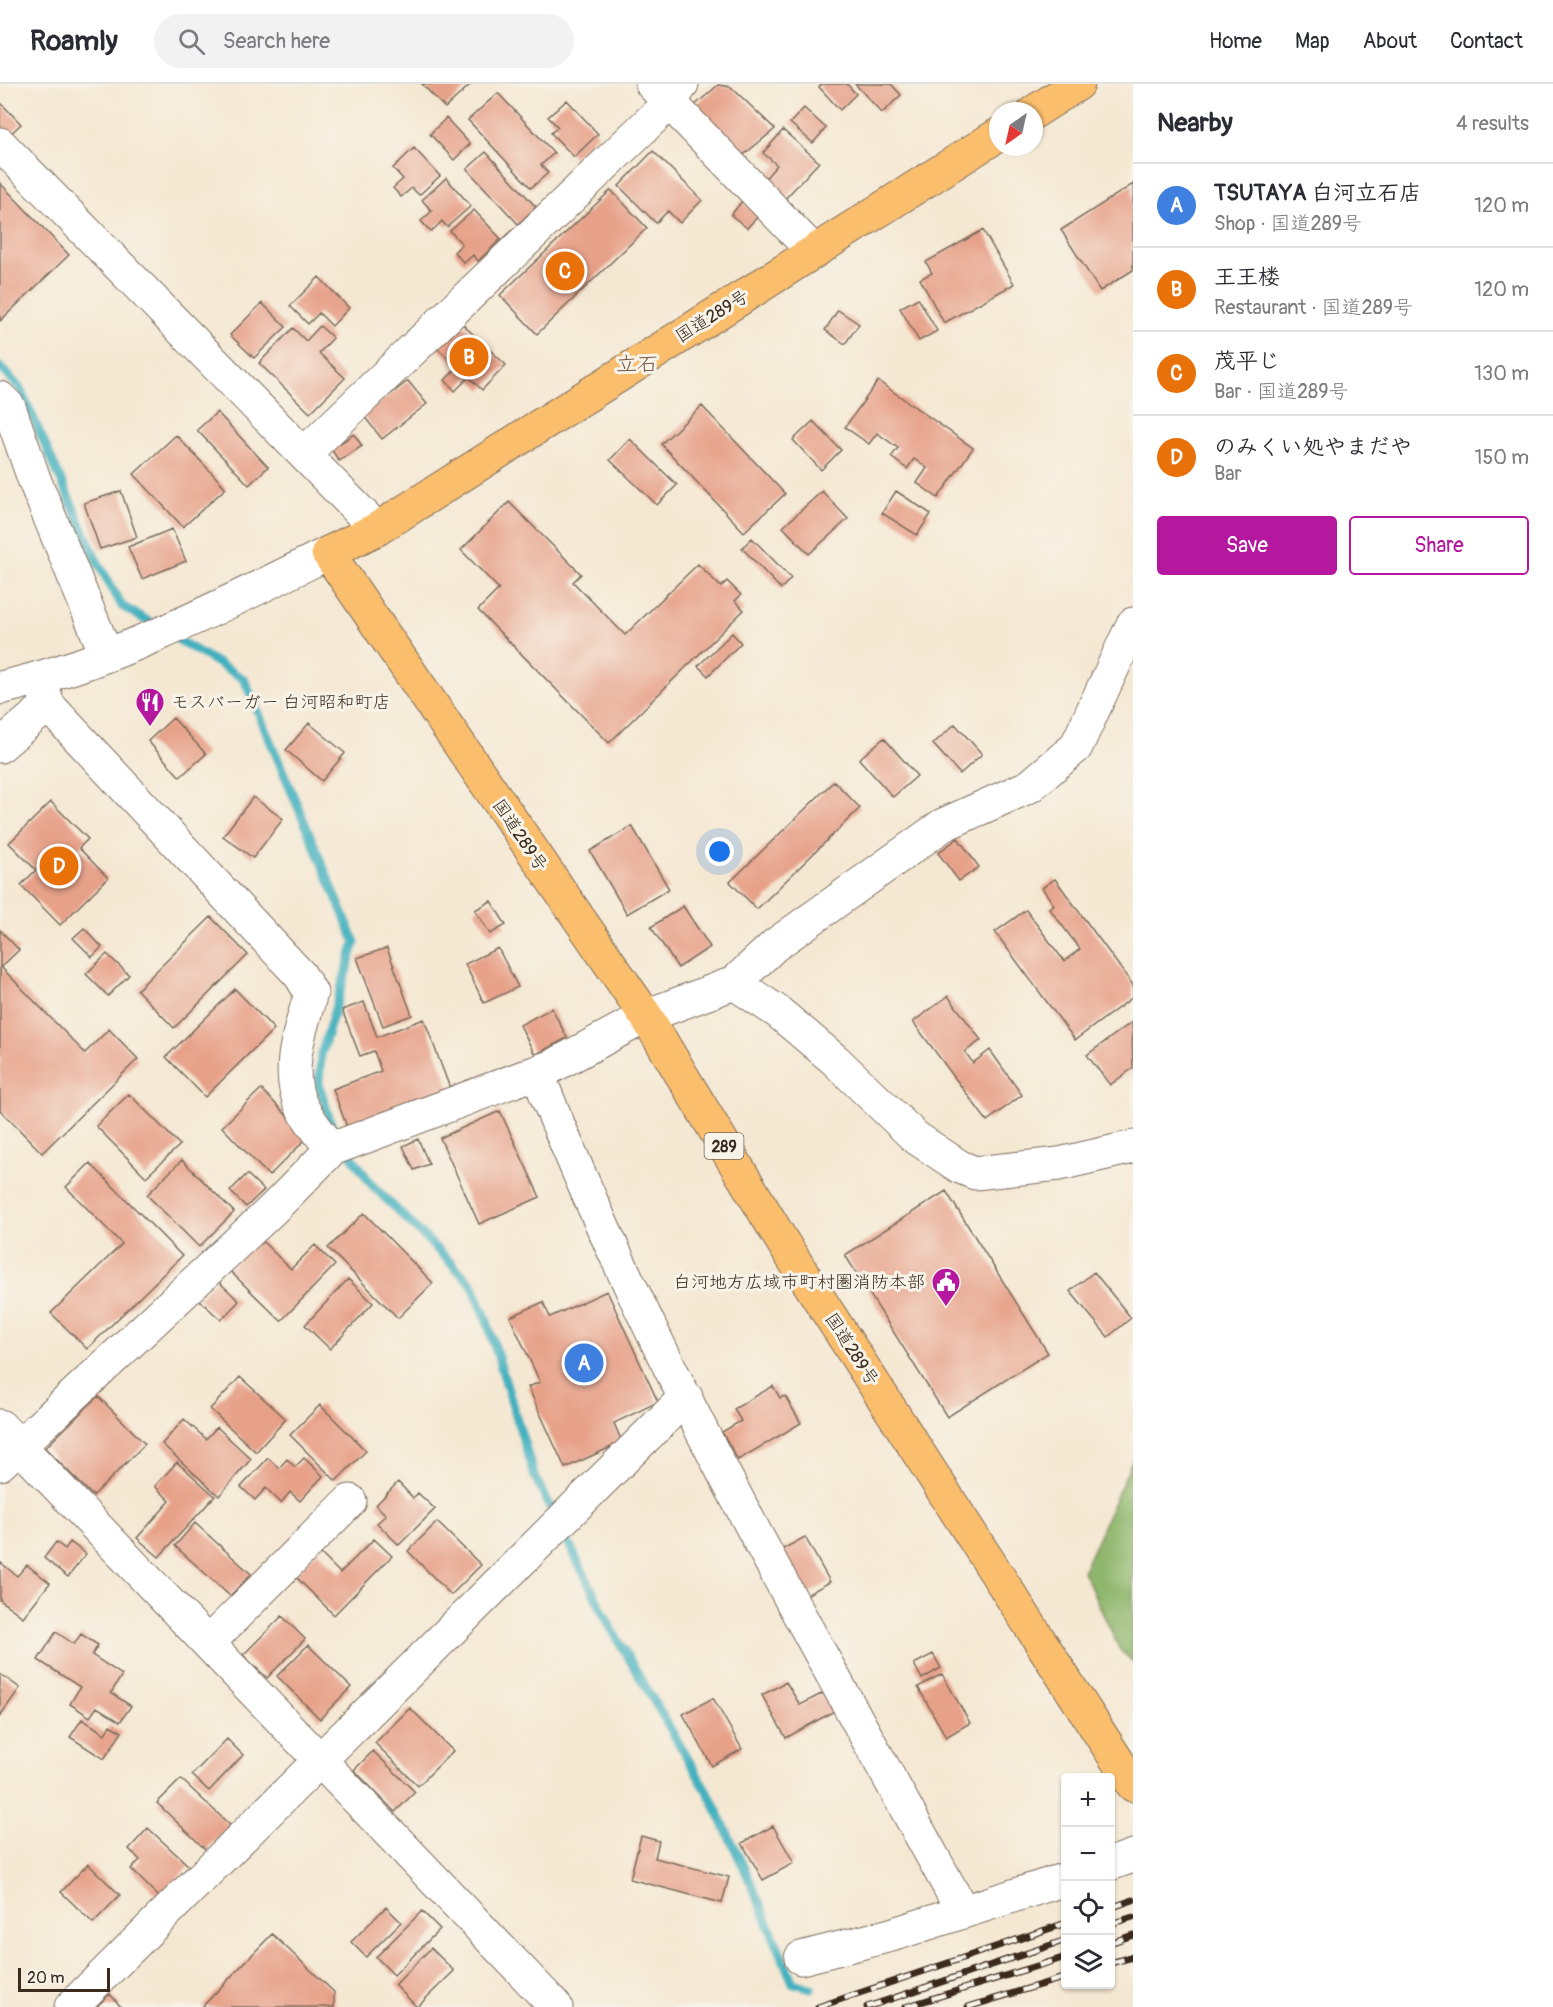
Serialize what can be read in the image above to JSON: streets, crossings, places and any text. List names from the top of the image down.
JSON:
{
  "streets": {
    "highway": ["国道289号", "289"]
  },
  "districts": ["立石"],
  "places": {
    "restaurant": ["モスバーガー 白河昭和町店"],
    "public building": ["白河地方広域市町村圏消防本部"]
  },
  "scale_bar": "20 m",
  "north": "bottom left",
  "page": {
    "header": "Roamly",
    "search": "Search here",
    "nav": [
      "Home",
      "Map",
      "About",
      "Contact"
    ],
    "heading": ["Nearby", "4 results"],
    "list": [
      {
        "mark": "A",
        "name": "TSUTAYA 白河立石店",
        "note": "Shop · 国道289号",
        "value": "120 m"
      },
      {
        "mark": "B",
        "name": "王王楼",
        "note": "Restaurant · 国道289号",
        "value": "120 m"
      },
      {
        "mark": "C",
        "name": "茂平じ",
        "note": "Bar · 国道289号",
        "value": "130 m"
      },
      {
        "mark": "D",
        "name": "のみくい処やまだや",
        "note": "Bar",
        "value": "150 m"
      }
    ],
    "pins": [
      "C",
      "B",
      "D",
      "A"
    ],
    "buttons": ["Save", "Share"],
    "map_buttons": ["+", "−"],
    "scale": "20 m"
  }
}
